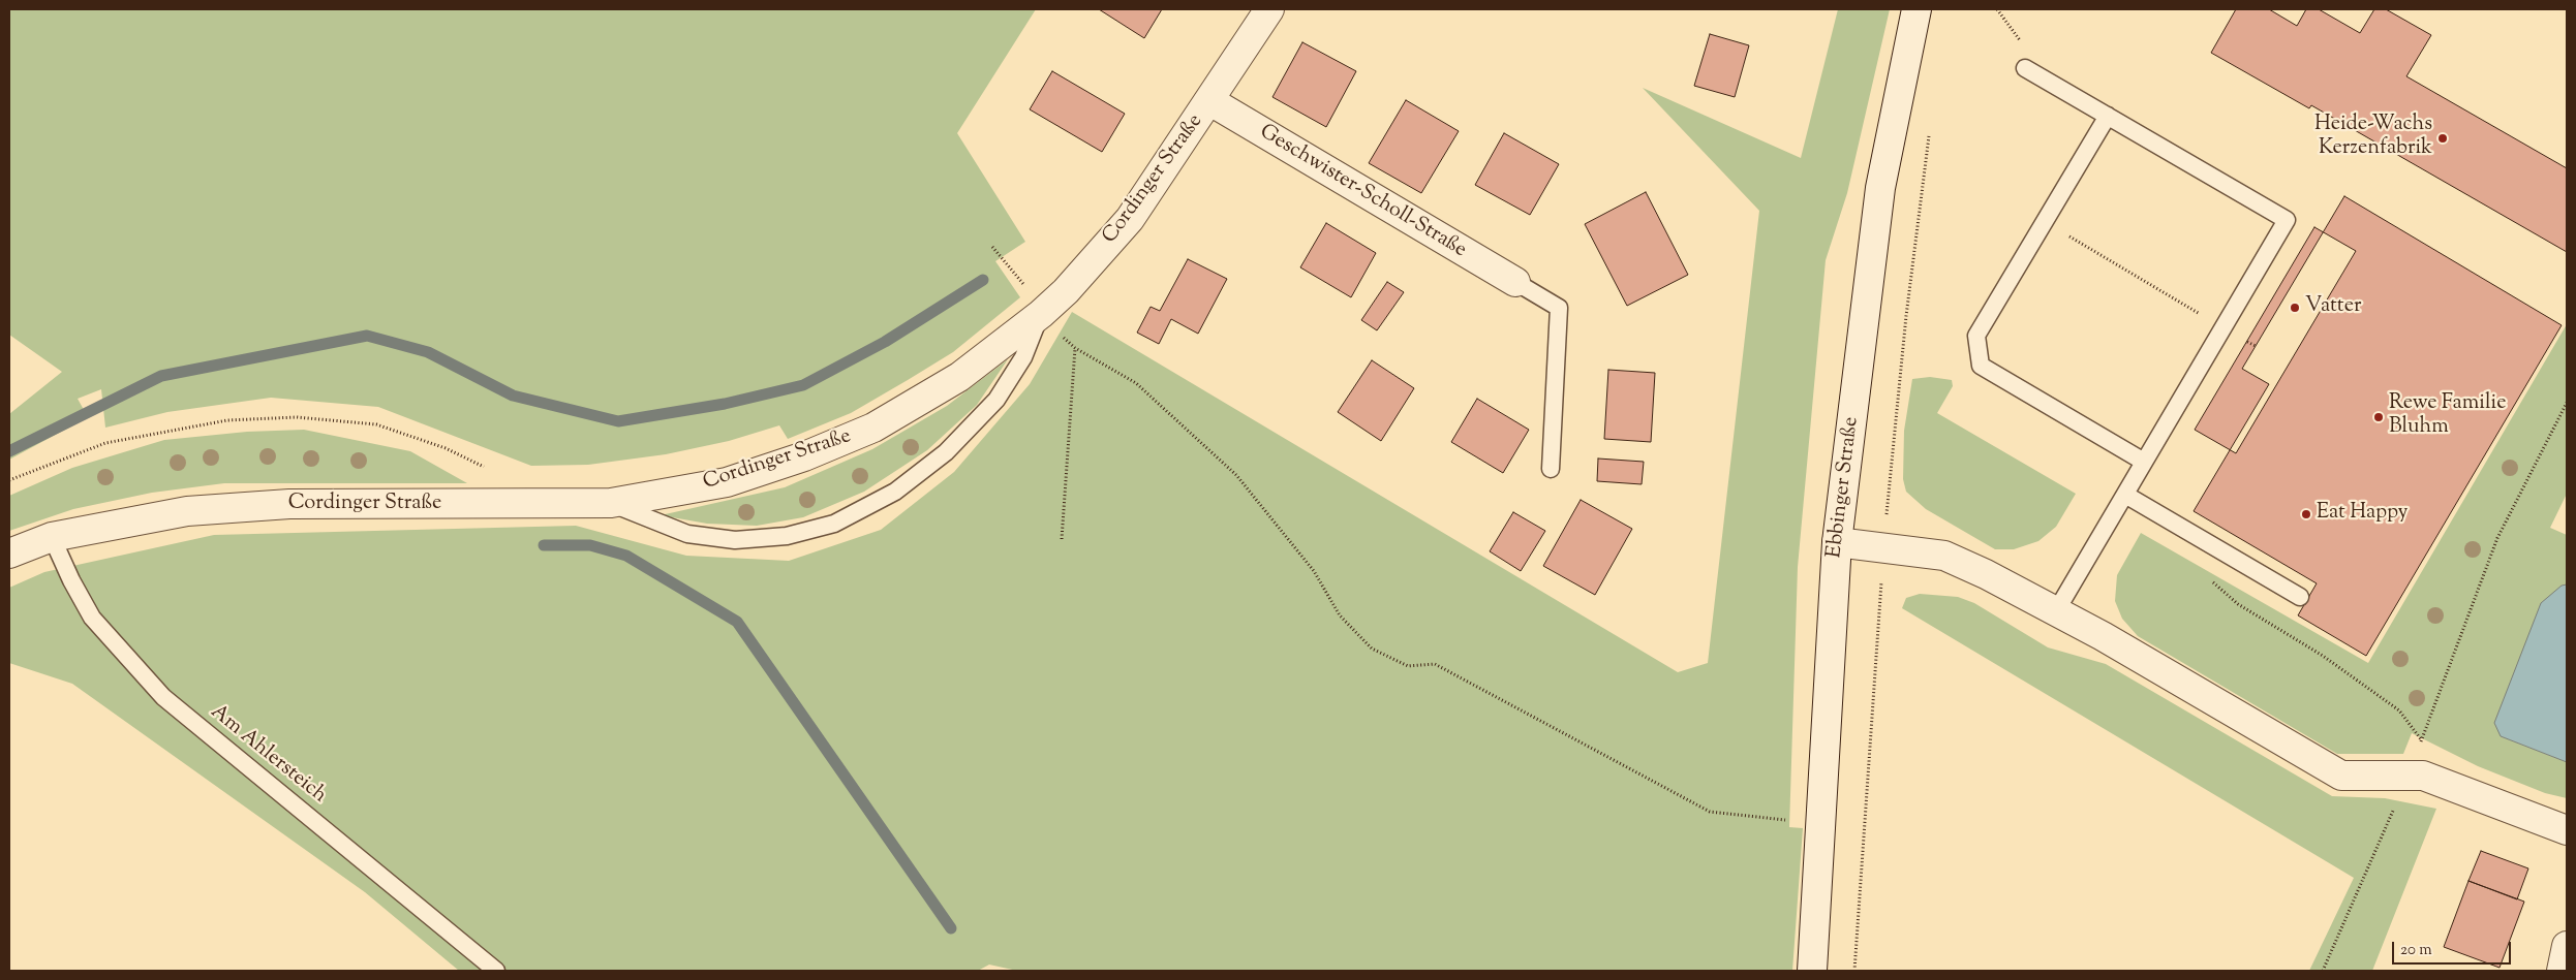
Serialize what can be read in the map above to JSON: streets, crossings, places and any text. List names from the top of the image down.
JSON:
{
  "streets": {
    "street": ["Cordinger Straße", "Geschwister-Scholl-Straße", "Ebbinger Straße"],
    "lane": ["Am Ahlersteich"]
  },
  "crossings": [
    ["Cordinger Straße", "Geschwister-Scholl-Straße"],
    ["Cordinger Straße", "Am Ahlersteich"]
  ],
  "places": [
    "Heide-Wachs Kerzenfabrik",
    "Vatter",
    "Rewe Familie Bluhm",
    "Eat Happy"
  ],
  "scale_bar": "20 m"
}
